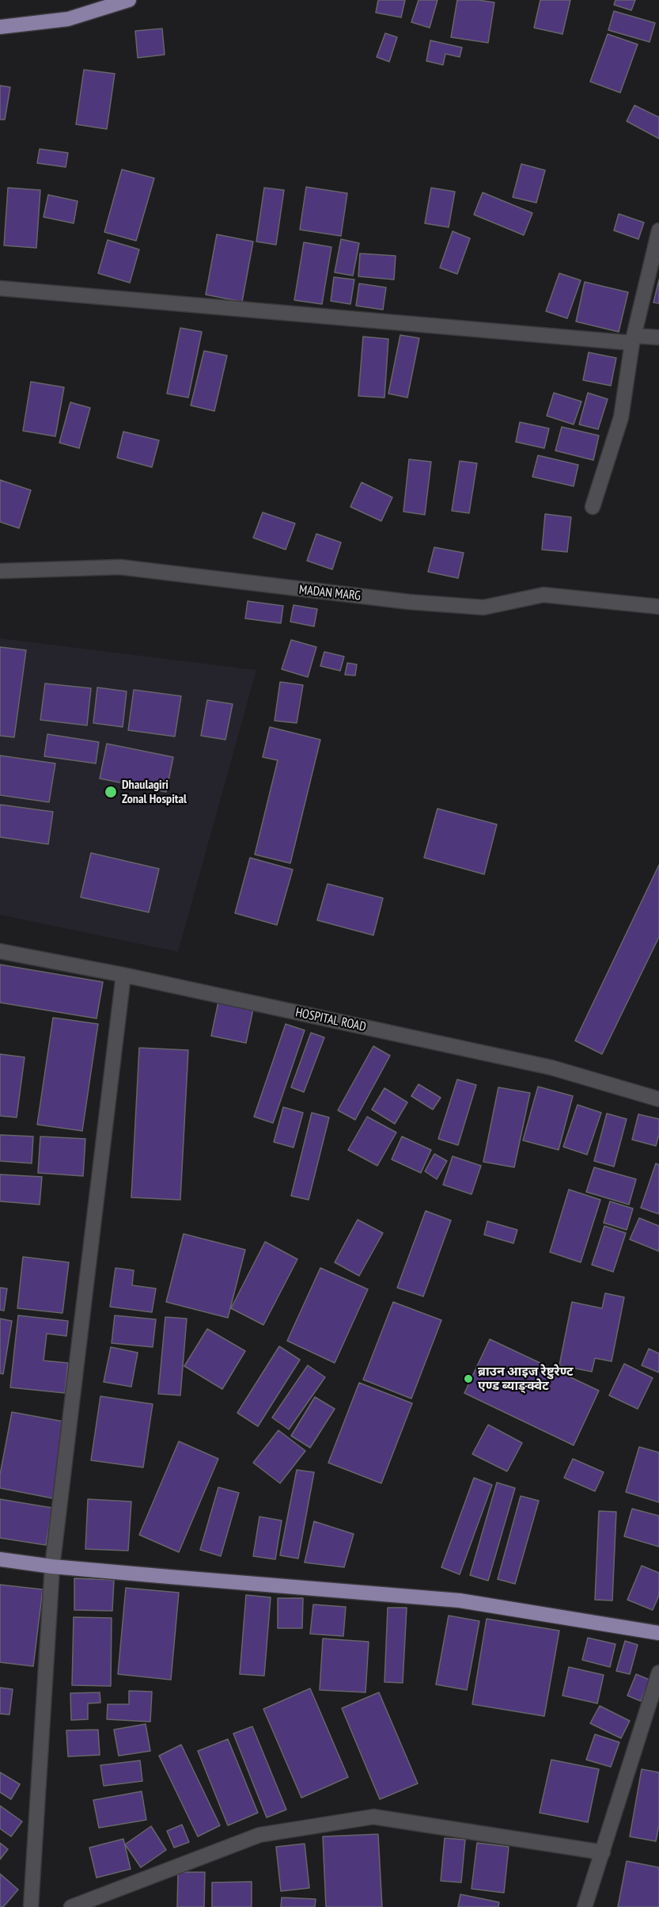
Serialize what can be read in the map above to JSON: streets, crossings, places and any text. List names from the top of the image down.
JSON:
{
  "streets": {
    "street": ["MADAN MARG", "HOSPITAL ROAD"]
  },
  "places": ["Dhaulagiri Zonal Hospital", "ब्राउन आइज रेष्टुरेण्ट एण्ड ब्याङ्क्वेट"]
}
